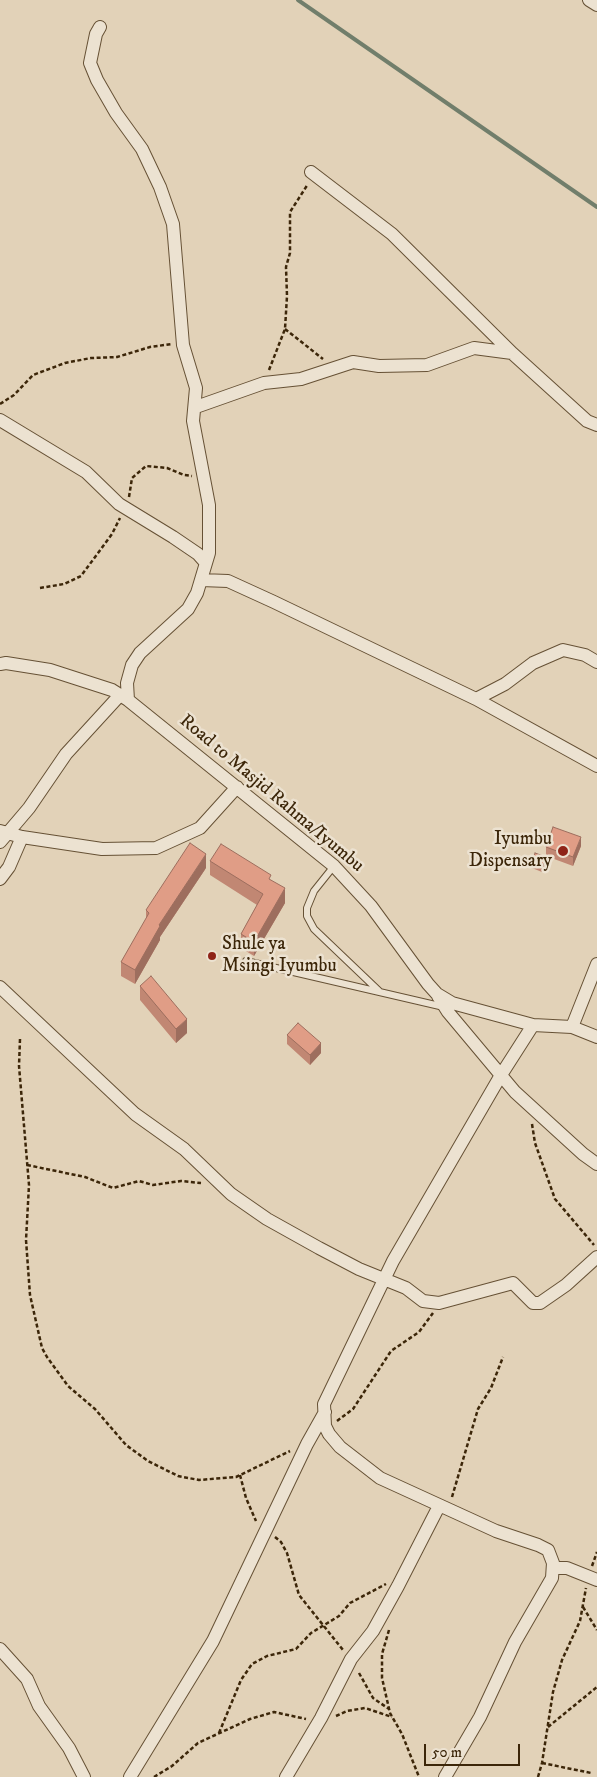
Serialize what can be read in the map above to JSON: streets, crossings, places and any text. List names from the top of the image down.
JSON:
{
  "streets": {
    "street": ["Road to Masjid Rahma/Iyumbu"]
  },
  "places": ["Iyumbu Dispensary", "Shule ya Msingi Iyumbu"],
  "scale_bar": "50 m"
}
